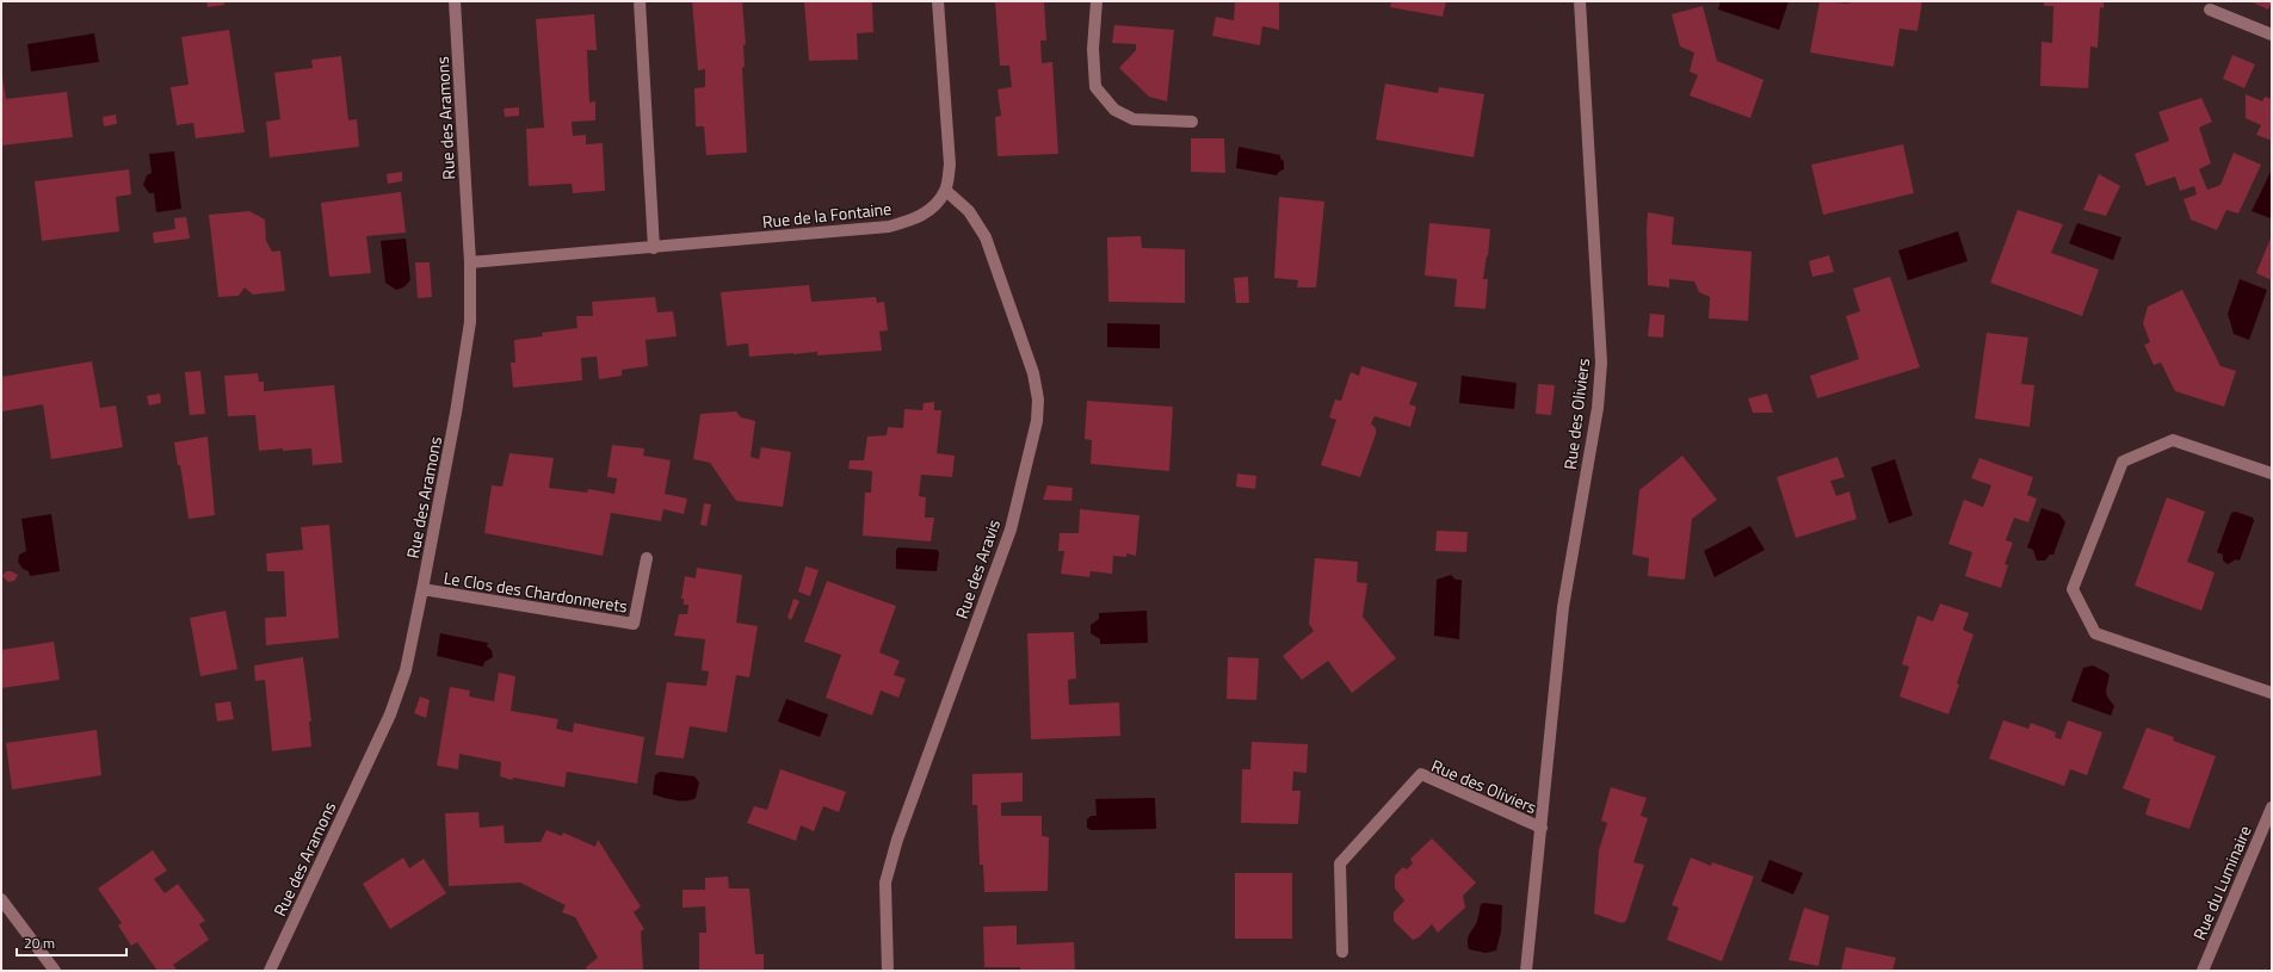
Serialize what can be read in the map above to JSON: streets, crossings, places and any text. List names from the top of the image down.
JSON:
{
  "streets": {
    "street": [
      "Rue des Aramons",
      "Rue de la Fontaine",
      "Rue des Oliviers",
      "Rue des Aravis",
      "Le Clos des Chardonnerets",
      "Rue du Luminaire"
    ]
  },
  "crossings": [
    ["Rue des Aramons", "Rue de la Fontaine"],
    ["Rue des Aramons", "Le Clos des Chardonnerets"],
    ["Rue de la Fontaine", "Rue des Aravis"]
  ],
  "scale_bar": "20 m"
}
